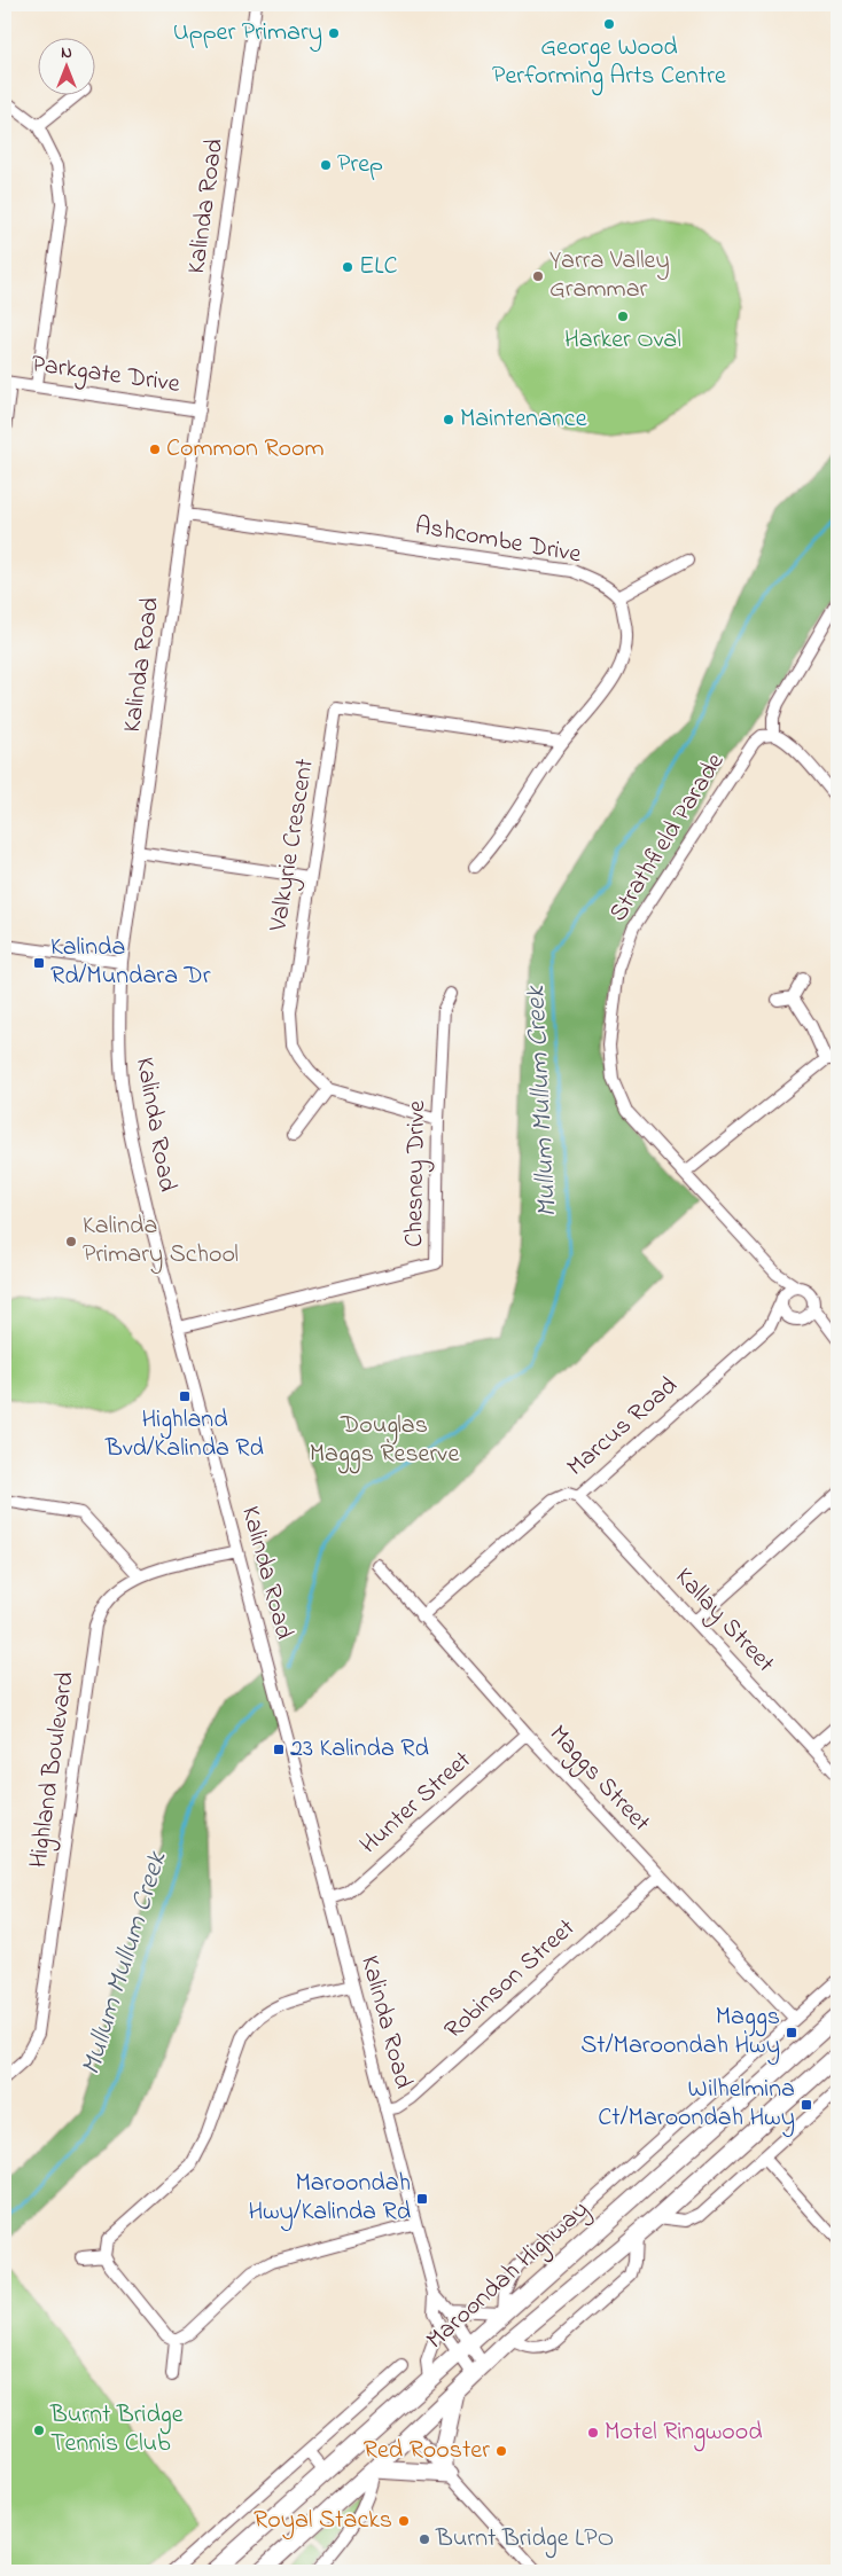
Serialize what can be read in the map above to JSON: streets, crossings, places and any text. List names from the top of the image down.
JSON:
{
  "streets": {
    "highway": ["Maroondah Highway"],
    "street": [
      "Kalinda Road",
      "Parkgate Drive",
      "Ashcombe Drive",
      "Strathfield Parade",
      "Valkyrie Crescent",
      "Chesney Drive",
      "Marcus Road",
      "Kallay Street",
      "Highland Boulevard",
      "Maggs Street",
      "Hunter Street",
      "Robinson Street"
    ]
  },
  "crossings": [
    ["Kalinda Road", "Parkgate Drive"],
    ["Kalinda Road", "Ashcombe Drive"],
    ["Kalinda Road", "Chesney Drive"],
    ["Kalinda Road", "Highland Boulevard"],
    ["Kalinda Road", "Hunter Street"],
    ["Kalinda Road", "Robinson Street"],
    ["Kalinda Road", "Maroondah Highway"],
    ["Strathfield Parade", "Marcus Road"],
    ["Marcus Road", "Kallay Street"],
    ["Marcus Road", "Maggs Street"],
    ["Maggs Street", "Hunter Street"],
    ["Maggs Street", "Robinson Street"]
  ],
  "water": ["Mullum Mullum Creek"],
  "parks": ["Douglas Maggs Reserve"],
  "places": {
    "other": [
      "George Wood Performing Arts Centre",
      "Upper Primary",
      "Prep",
      "ELC",
      "Yarra Valley Grammar",
      "Harker Oval",
      "Maintenance",
      "Common Room",
      "Kalinda Primary School",
      "Burnt Bridge Tennis Club",
      "Motel Ringwood",
      "Red Rooster",
      "Royal Stacks",
      "Burnt Bridge LPO"
    ],
    "transit": [
      "Kalinda Rd/Mundara Dr",
      "Highland Bvd/Kalinda Rd",
      "23 Kalinda Rd",
      "Maggs St/Maroondah Hwy",
      "Wilhelmina Ct/Maroondah Hwy",
      "Maroondah Hwy/Kalinda Rd"
    ]
  },
  "north": "top"
}
